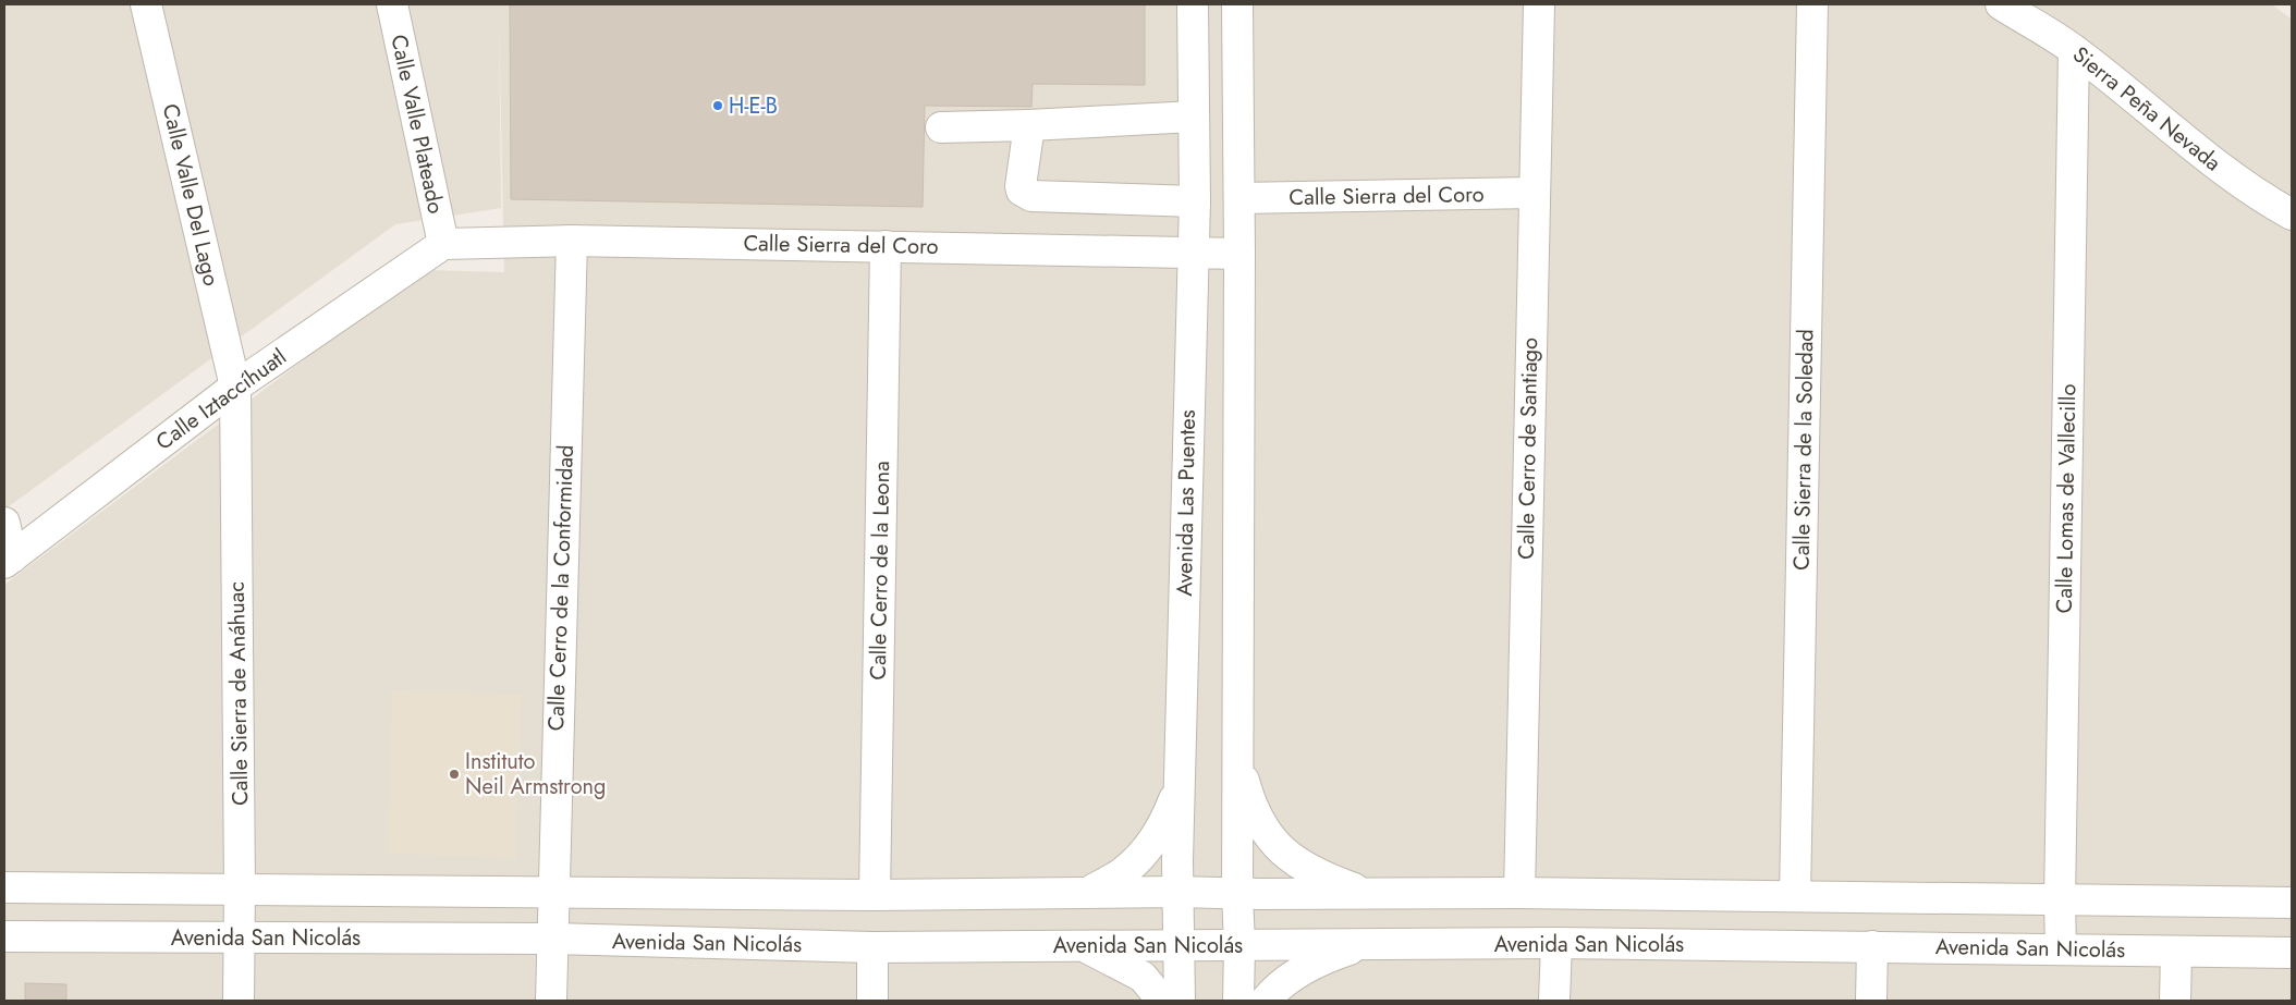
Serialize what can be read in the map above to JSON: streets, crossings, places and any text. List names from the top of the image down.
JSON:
{
  "streets": {
    "street": [
      "Sierra Peña Nevada",
      "Calle Valle Plateado",
      "Calle Valle Del Lago",
      "Calle Sierra del Coro",
      "Calle Iztaccíhuatl",
      "Calle Cerro de Santiago",
      "Calle Sierra de la Soledad",
      "Calle Lomas de Vallecillo",
      "Avenida Las Puentes",
      "Calle Cerro de la Leona",
      "Calle Cerro de la Conformidad",
      "Calle Sierra de Anáhuac",
      "Avenida San Nicolás"
    ]
  },
  "crossings": [
    ["Sierra Peña Nevada", "Calle Lomas de Vallecillo"],
    ["Calle Valle Plateado", "Calle Sierra del Coro"],
    ["Calle Valle Plateado", "Calle Iztaccíhuatl"],
    ["Calle Valle Del Lago", "Calle Iztaccíhuatl"],
    ["Calle Valle Del Lago", "Calle Sierra de Anáhuac"],
    ["Calle Sierra del Coro", "Calle Iztaccíhuatl"],
    ["Calle Sierra del Coro", "Calle Cerro de Santiago"],
    ["Calle Sierra del Coro", "Avenida Las Puentes"],
    ["Calle Sierra del Coro", "Calle Cerro de la Leona"],
    ["Calle Sierra del Coro", "Calle Cerro de la Conformidad"],
    ["Calle Iztaccíhuatl", "Calle Sierra de Anáhuac"],
    ["Calle Lomas de Vallecillo", "Avenida San Nicolás"],
    ["Avenida Las Puentes", "Avenida San Nicolás"],
    ["Calle Cerro de la Conformidad", "Avenida San Nicolás"],
    ["Calle Sierra de Anáhuac", "Avenida San Nicolás"]
  ],
  "places": ["H-E-B", "Instituto Neil Armstrong"]
}
